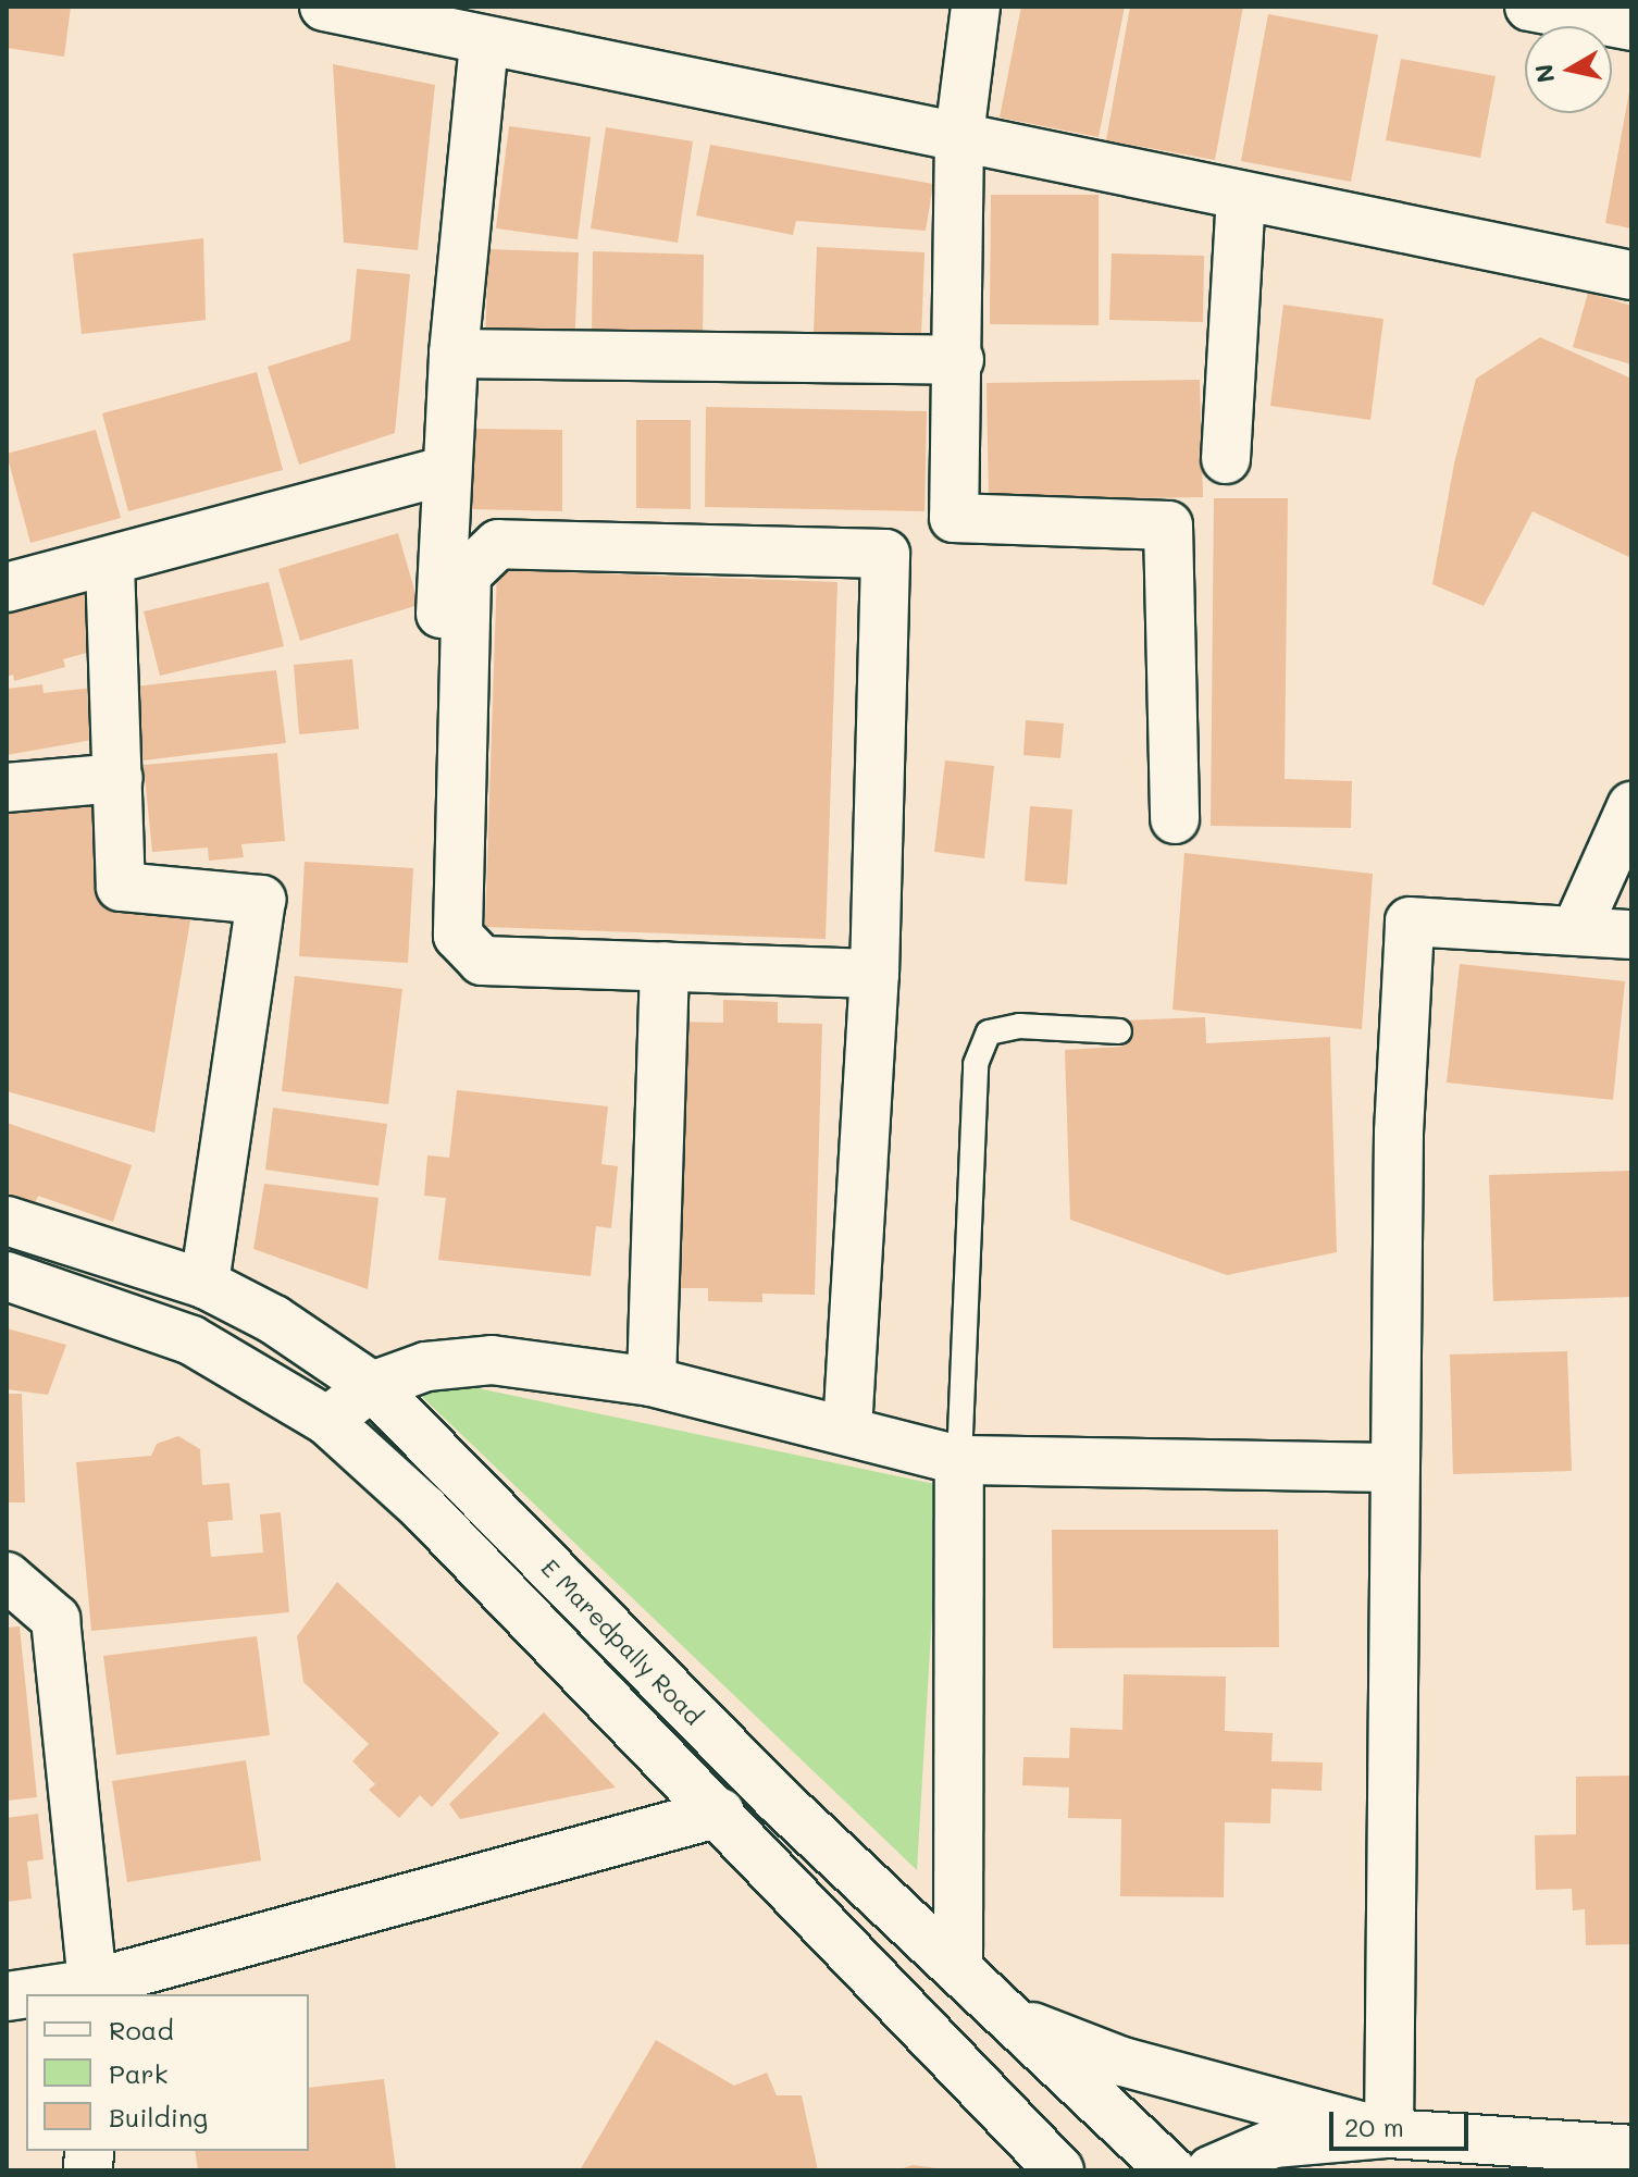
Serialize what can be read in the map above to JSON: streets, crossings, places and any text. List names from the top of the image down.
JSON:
{
  "streets": {
    "street": ["E Maredpally Road"]
  },
  "legend": ["Road", "Park", "Building"],
  "scale_bar": "20 m",
  "north": "left"
}
